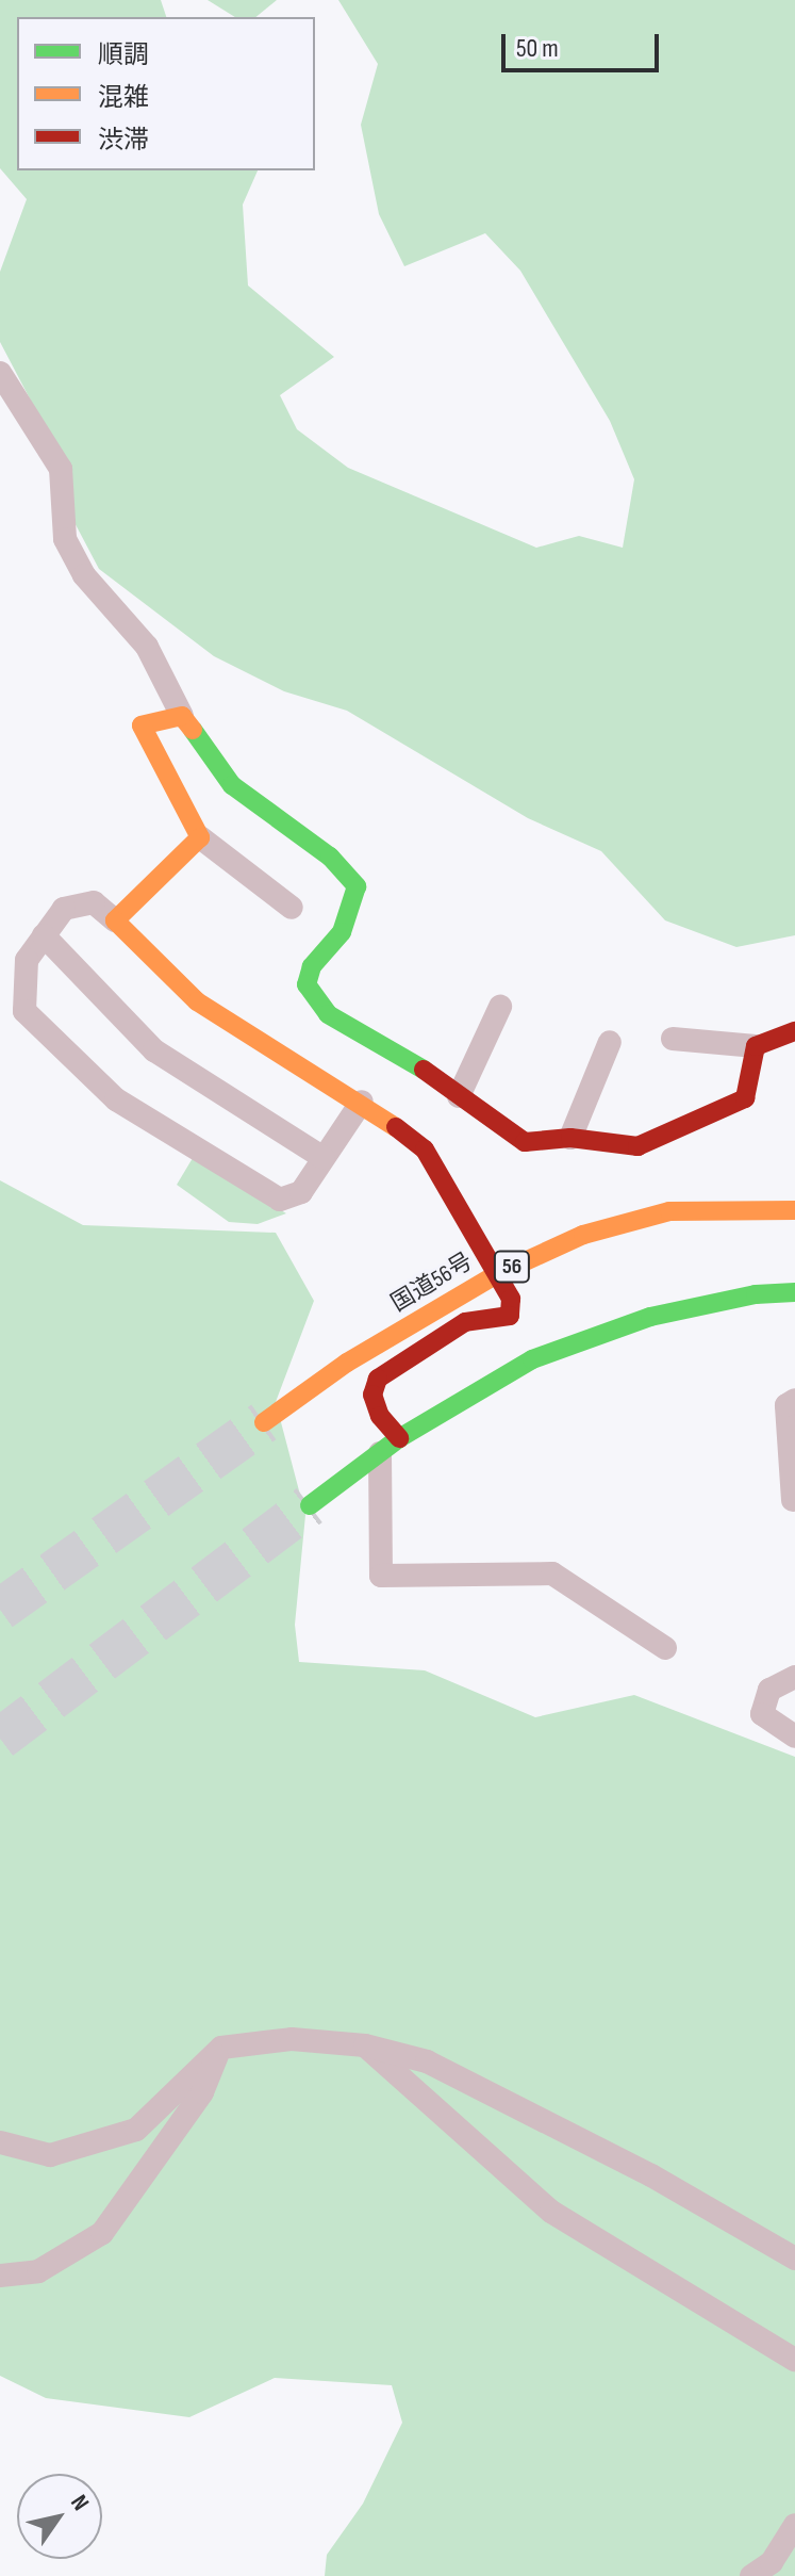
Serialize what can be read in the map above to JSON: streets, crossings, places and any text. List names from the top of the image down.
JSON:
{
  "streets": {
    "main road": ["56", "国道56号"]
  },
  "legend": ["順調", "混雑", "渋滞"],
  "scale_bar": "50 m",
  "north": "top right"
}
